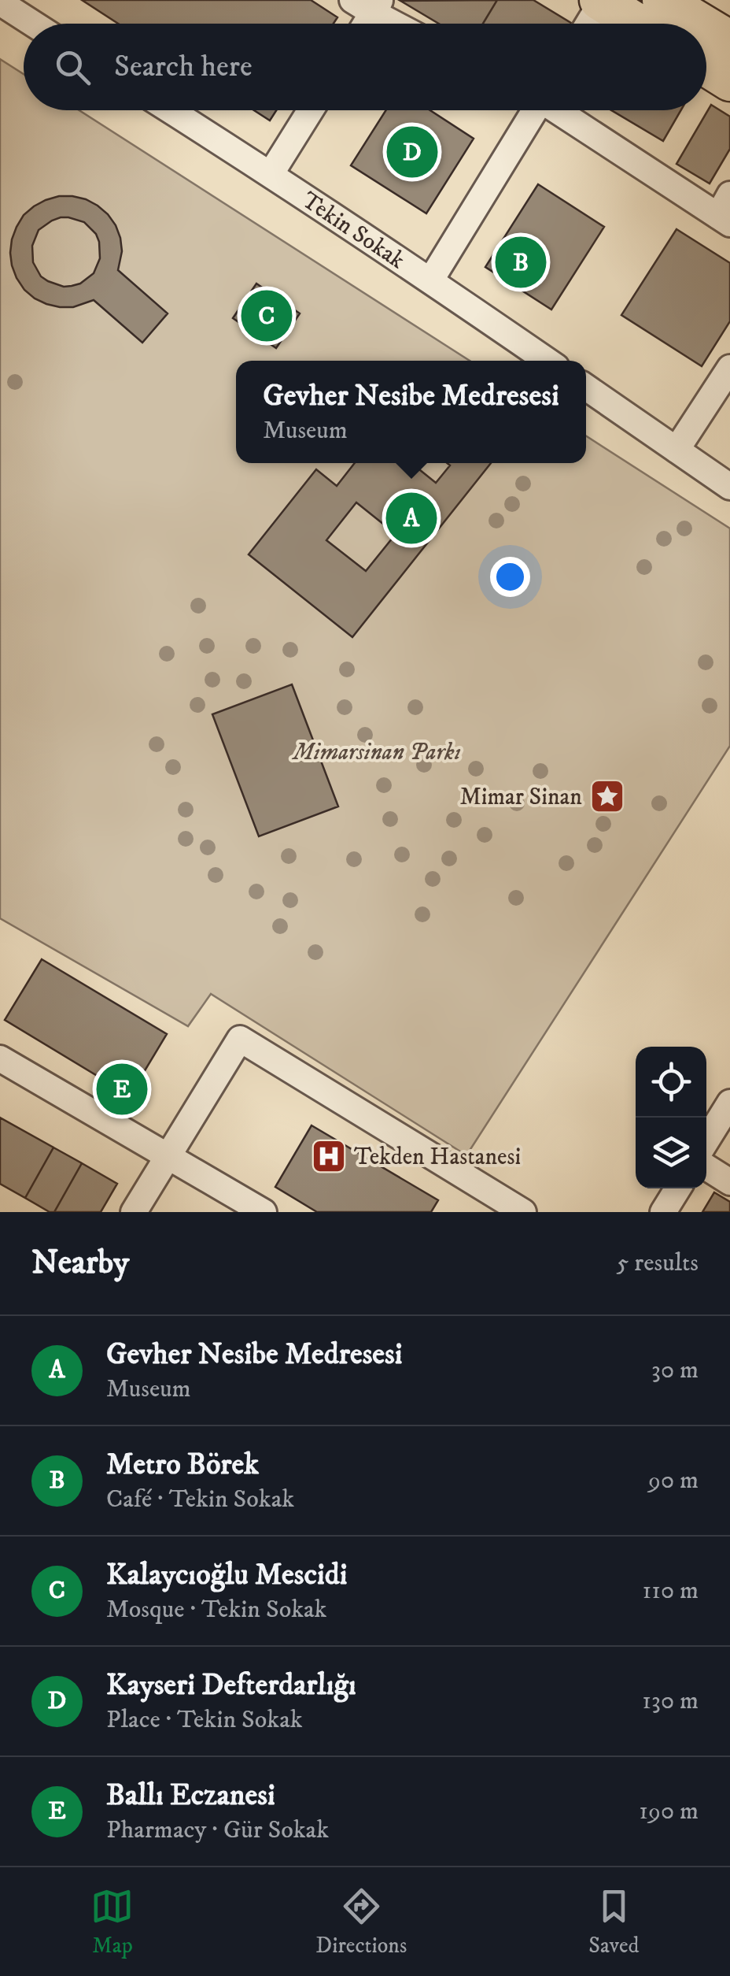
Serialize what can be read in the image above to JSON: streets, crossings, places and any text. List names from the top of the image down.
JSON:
{
  "streets": {
    "street": ["Tekin Sokak"]
  },
  "parks": ["Mimarsinan Parkı"],
  "places": {
    "place": ["Mimar Sinan"],
    "hospital": ["Tekden Hastanesi"]
  },
  "page": {
    "search": "Search here",
    "pins": [
      "D",
      "B",
      "C",
      "A",
      "E"
    ],
    "popup": ["Gevher Nesibe Medresesi", "Museum"],
    "heading": ["Nearby", "5 results"],
    "list": [
      {
        "mark": "A",
        "name": "Gevher Nesibe Medresesi",
        "note": "Museum",
        "value": "30 m"
      },
      {
        "mark": "B",
        "name": "Metro Börek",
        "note": "Café · Tekin Sokak",
        "value": "90 m"
      },
      {
        "mark": "C",
        "name": "Kalaycıoğlu Mescidi",
        "note": "Mosque · Tekin Sokak",
        "value": "110 m"
      },
      {
        "mark": "D",
        "name": "Kayseri Defterdarlığı",
        "note": "Place · Tekin Sokak",
        "value": "130 m"
      },
      {
        "mark": "E",
        "name": "Ballı Eczanesi",
        "note": "Pharmacy · Gür Sokak",
        "value": "190 m"
      }
    ],
    "nav": ["Map", "Directions", "Saved"]
  }
}
